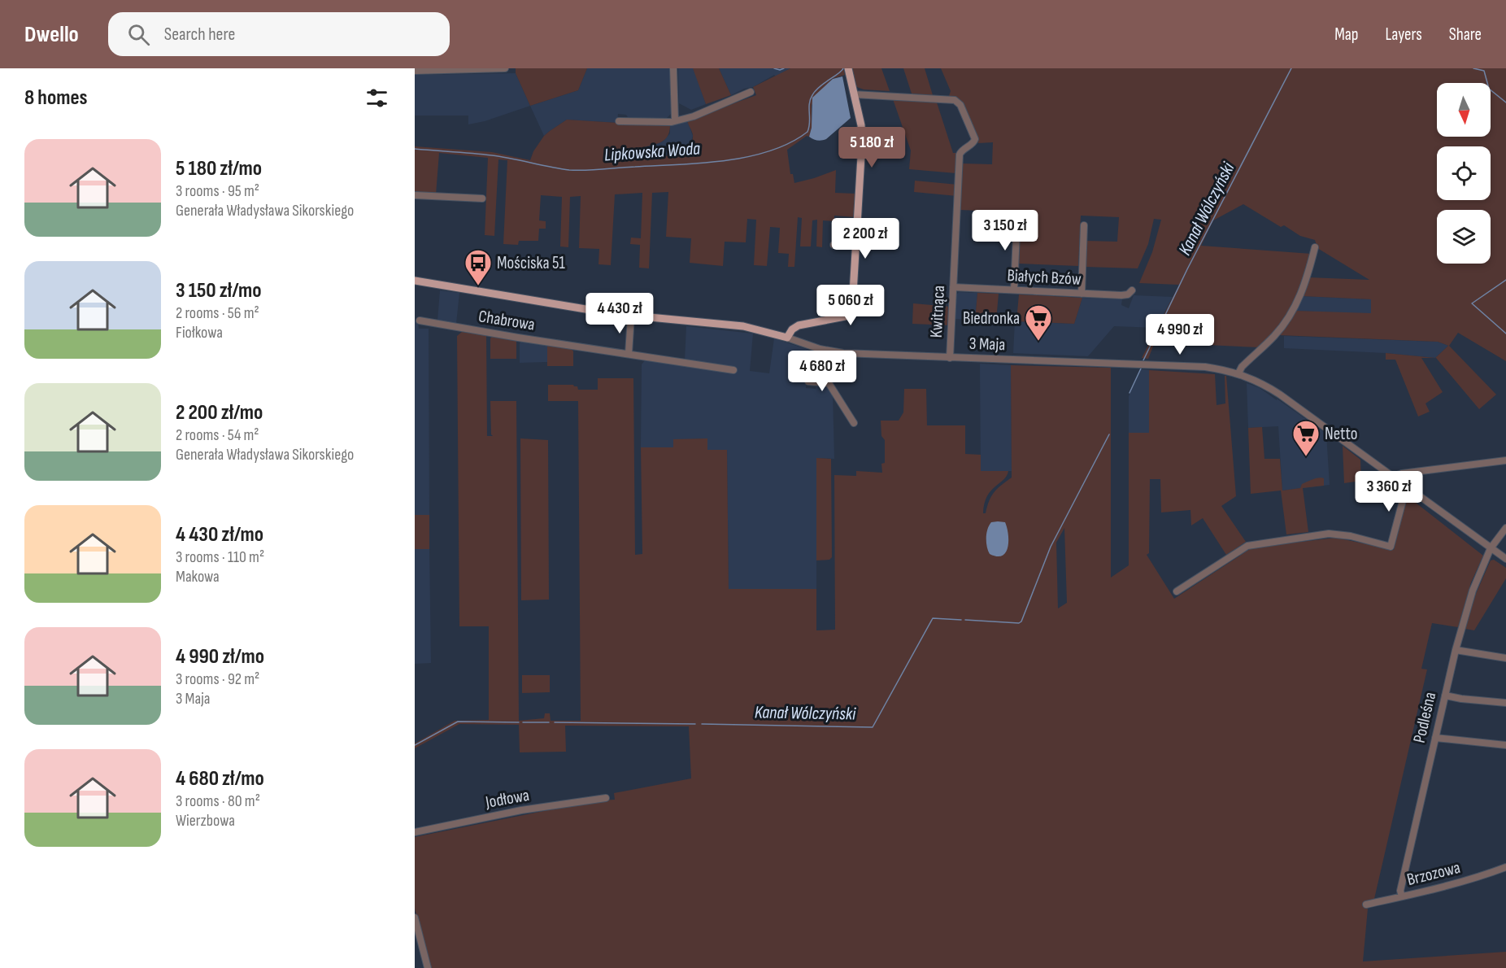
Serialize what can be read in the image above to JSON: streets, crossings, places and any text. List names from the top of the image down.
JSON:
{
  "streets": {
    "main road": ["3 Maja"],
    "street": [
      "Białych Bzów",
      "Kwitnąca",
      "Chabrowa",
      "Podleśna",
      "Jodłowa",
      "Brzozowa"
    ]
  },
  "crossings": [
    ["Białych Bzów", "Kwitnąca"],
    ["Kwitnąca", "3 Maja"],
    ["3 Maja", "Podleśna"],
    ["Podleśna", "Brzozowa"]
  ],
  "water": ["Lipkowska Woda", "Kanał Wólczyński"],
  "places": {
    "bus stop": ["Mościska 51"],
    "supermarket": ["Biedronka", "Netto"]
  },
  "north": "bottom",
  "page": {
    "header": "Dwello",
    "search": "Search here",
    "nav": ["Map", "Layers", "Share"],
    "heading": "8 homes",
    "list": [
      {
        "name": "5 180 zł/mo",
        "note": "3 rooms · 95 m² · Generała Władysława Sikorskiego"
      },
      {
        "name": "3 150 zł/mo",
        "note": "2 rooms · 56 m² · Fiołkowa"
      },
      {
        "name": "2 200 zł/mo",
        "note": "2 rooms · 54 m² · Generała Władysława Sikorskiego"
      },
      {
        "name": "4 430 zł/mo",
        "note": "3 rooms · 110 m² · Makowa"
      },
      {
        "name": "4 990 zł/mo",
        "note": "3 rooms · 92 m² · 3 Maja"
      },
      {
        "name": "4 680 zł/mo",
        "note": "3 rooms · 80 m² · Wierzbowa"
      }
    ],
    "price": [
      "5 180 zł",
      "3 150 zł",
      "2 200 zł",
      "5 060 zł",
      "4 430 zł",
      "4 990 zł",
      "4 680 zł",
      "3 360 zł"
    ]
  }
}
